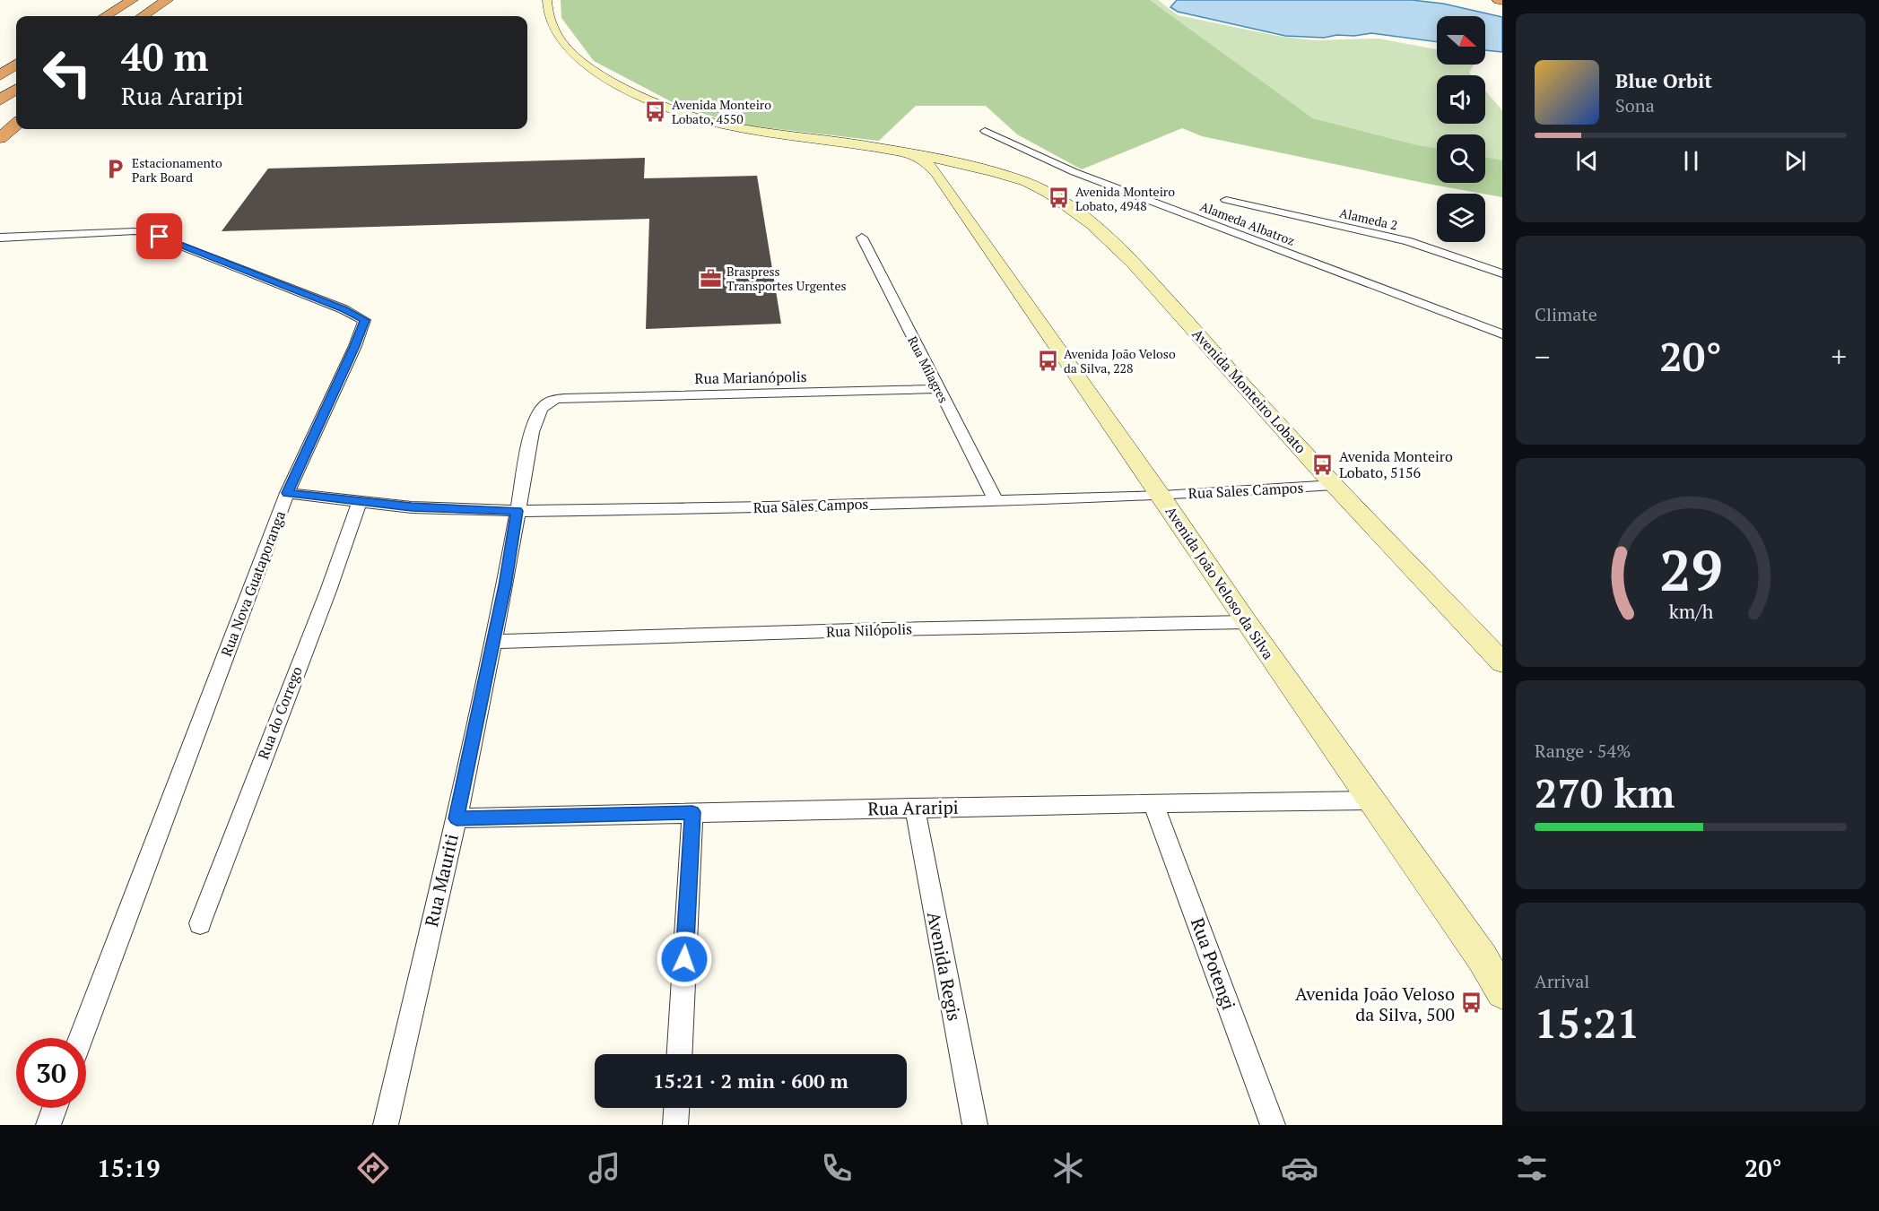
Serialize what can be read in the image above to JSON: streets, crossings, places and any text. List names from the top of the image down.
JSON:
{
  "streets": {
    "main road": ["Avenida Monteiro Lobato", "Avenida João Veloso da Silva"],
    "street": [
      "Alameda 2",
      "Alameda Albatroz",
      "Rua Milagres",
      "Rua Marianópolis",
      "Rua Sales Campos",
      "Rua Nova Guataporanga",
      "Rua Nilópolis",
      "Rua do Corrego",
      "Rua Araripi",
      "Rua Mauriti",
      "Rua Potengi",
      "Avenida Regis"
    ]
  },
  "crossings": [
    ["Rua Milagres", "Rua Marianópolis"],
    ["Rua Milagres", "Rua Sales Campos"],
    ["Rua Marianópolis", "Rua Mauriti"],
    ["Avenida Monteiro Lobato", "Rua Sales Campos"],
    ["Avenida Monteiro Lobato", "Avenida João Veloso da Silva"],
    ["Rua Sales Campos", "Avenida João Veloso da Silva"],
    ["Rua Sales Campos", "Rua Nova Guataporanga"],
    ["Rua Sales Campos", "Rua do Corrego"],
    ["Rua Sales Campos", "Rua Mauriti"],
    ["Avenida João Veloso da Silva", "Rua Nilópolis"],
    ["Avenida João Veloso da Silva", "Rua Araripi"],
    ["Rua Nilópolis", "Rua Mauriti"],
    ["Rua Araripi", "Rua Mauriti"],
    ["Rua Araripi", "Rua Potengi"],
    ["Rua Araripi", "Avenida Regis"]
  ],
  "places": {
    "bus stop": [
      "Avenida Monteiro Lobato, 4550",
      "Avenida Monteiro Lobato, 4948",
      "Avenida João Veloso da Silva, 228",
      "Avenida Monteiro Lobato, 5156",
      "Avenida João Veloso da Silva, 500"
    ],
    "parking": ["Estacionamento Park Board"],
    "office": ["Braspress Transportes Urgentes"]
  },
  "north": "right",
  "page": {
    "turn": ["40 m", "Rua Araripi"],
    "song": ["Blue Orbit", "Sona"],
    "tile": [
      "Climate",
      ["Range · 54%", "270 km"],
      ["Arrival", "15:21"]
    ],
    "heat": ["−", "20°", "+"],
    "limit": "30",
    "trip": "15:21 · 2 min · 600 m",
    "tabs": ["15:19", "20°"],
    "gauge": ["29", "km/h"]
  }
}
